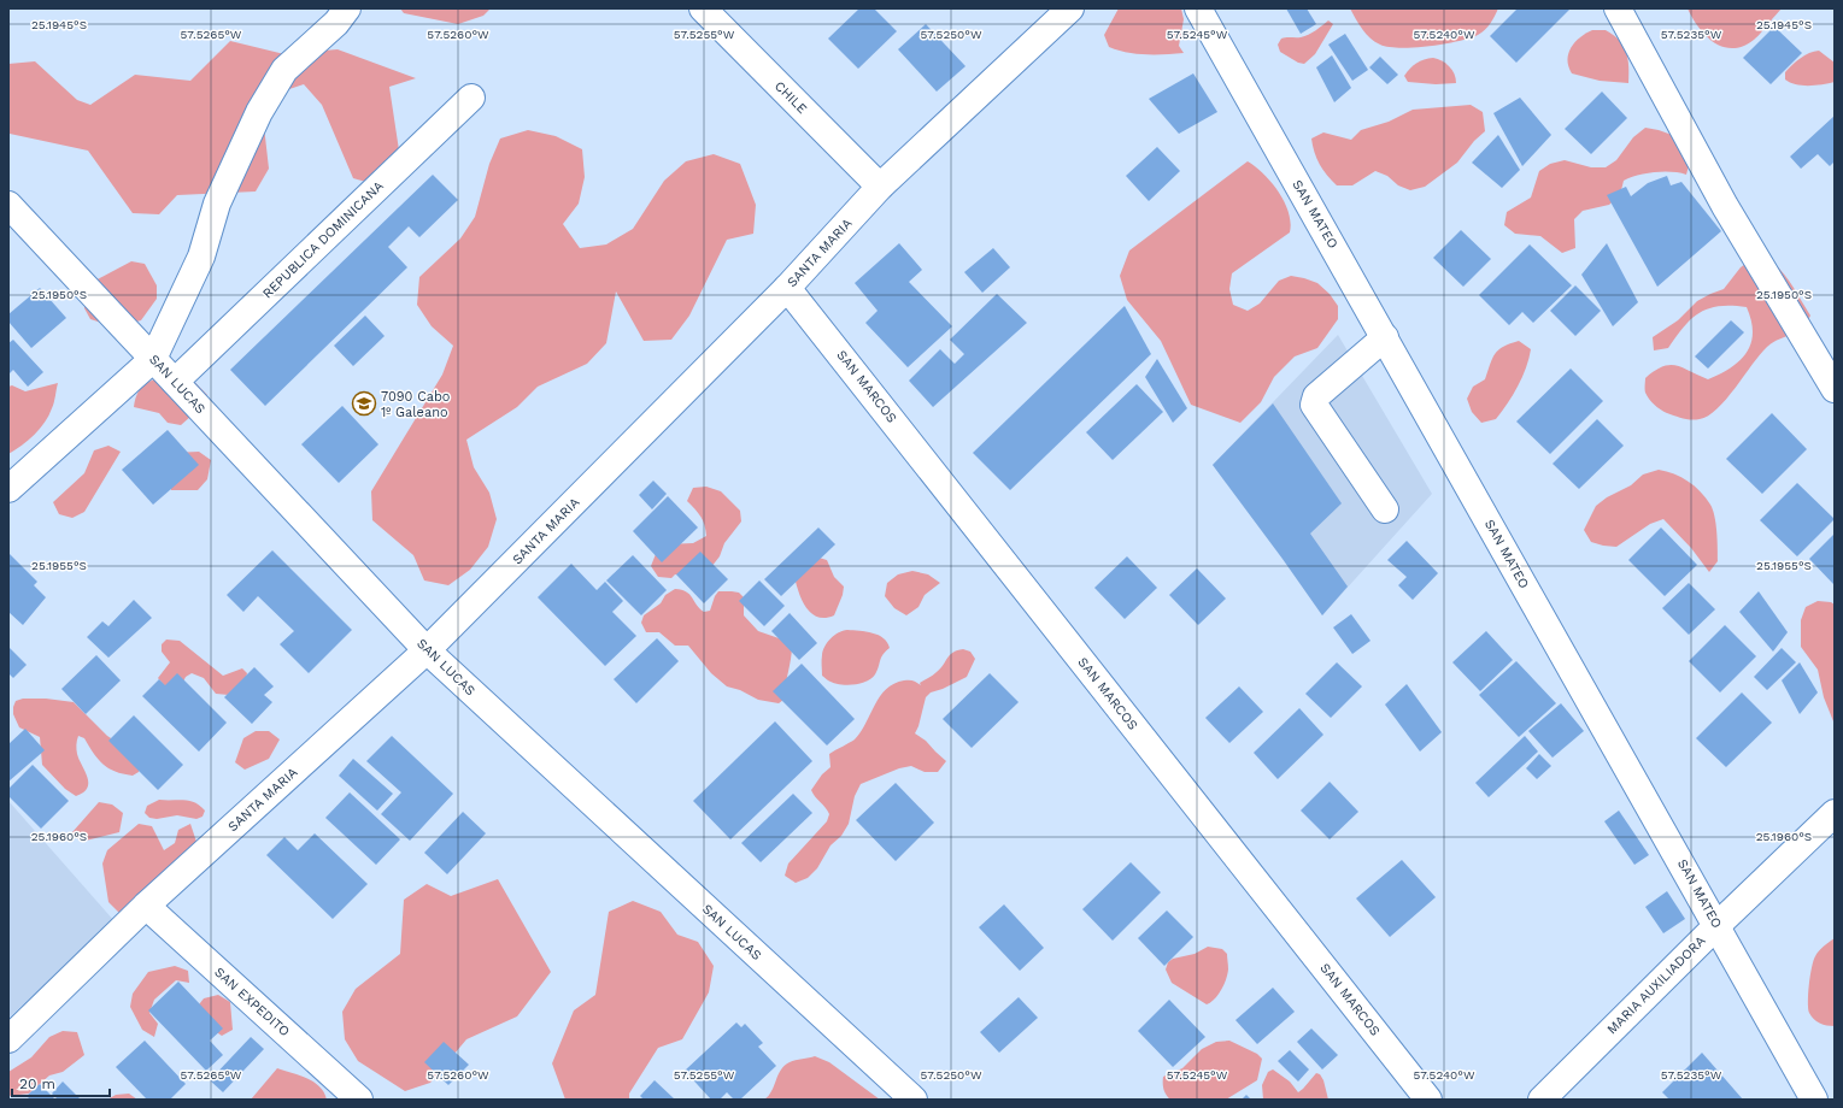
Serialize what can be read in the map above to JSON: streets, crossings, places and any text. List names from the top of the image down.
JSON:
{
  "streets": {
    "street": [
      "CHILE",
      "SAN MATEO",
      "REPUBLICA DOMINICANA",
      "SANTA MARIA",
      "SAN LUCAS",
      "SAN MARCOS",
      "MARIA AUXILIADORA",
      "SAN EXPEDITO"
    ]
  },
  "crossings": [
    ["CHILE", "SANTA MARIA"],
    ["SAN MATEO", "MARIA AUXILIADORA"],
    ["REPUBLICA DOMINICANA", "SAN LUCAS"],
    ["SANTA MARIA", "SAN LUCAS"],
    ["SANTA MARIA", "SAN MARCOS"],
    ["SANTA MARIA", "SAN EXPEDITO"]
  ],
  "places": {
    "school or university": ["7090 Cabo 1º Galeano"]
  },
  "scale_bar": "20 m",
  "coordinates": [
    "25.1945°S",
    "57.5265°W",
    "57.5260°W",
    "57.5255°W",
    "57.5250°W",
    "57.5245°W",
    "57.5240°W",
    "57.5235°W",
    "25.1950°S",
    "25.1955°S",
    "25.1960°S"
  ]
}
